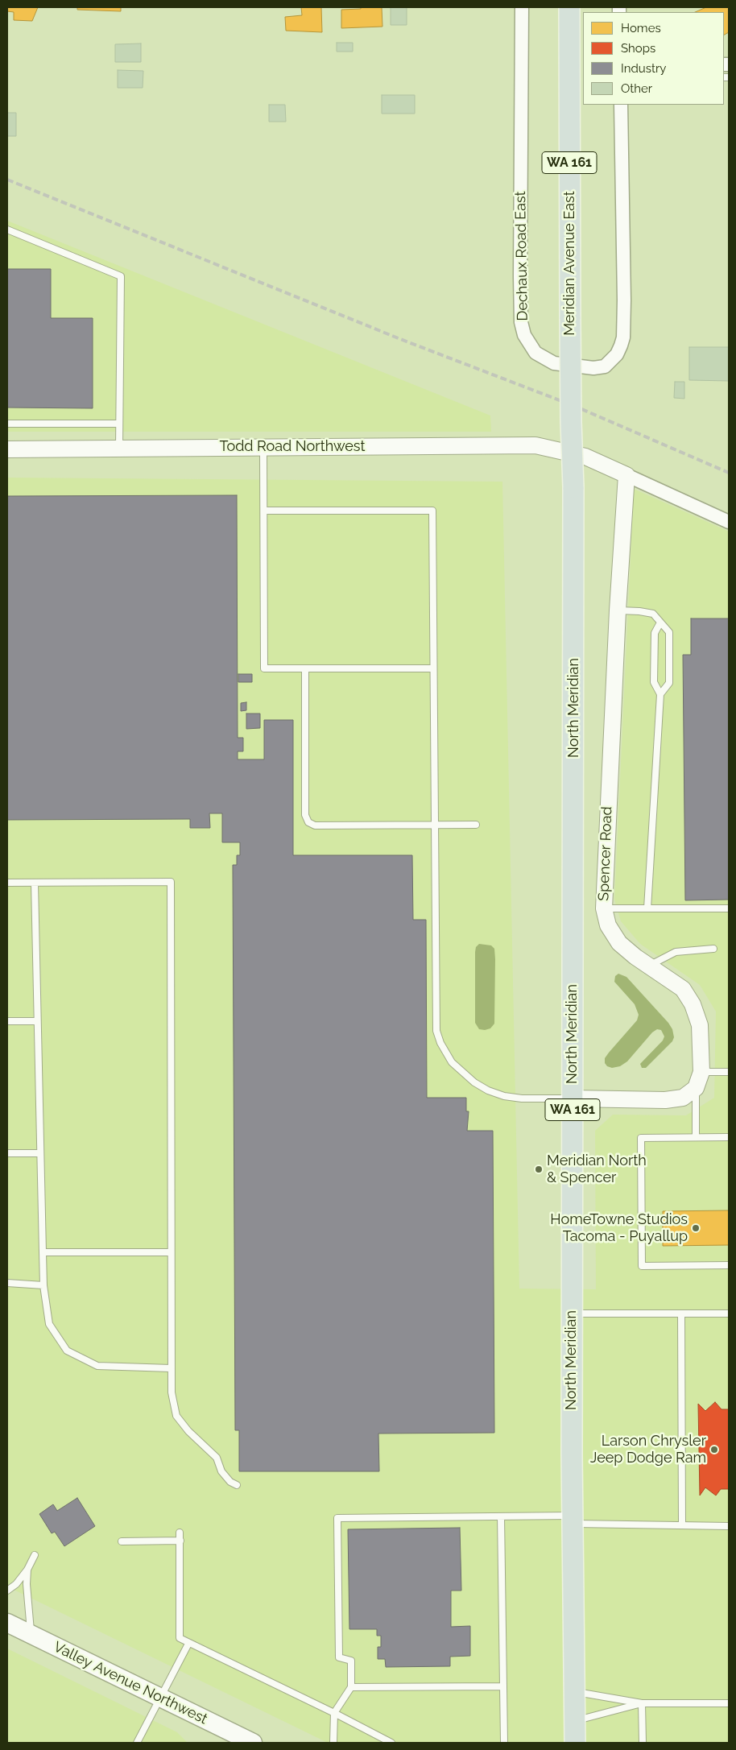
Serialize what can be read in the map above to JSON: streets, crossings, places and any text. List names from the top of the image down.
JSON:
{
  "streets": {
    "main road": [
      "WA 161",
      "Meridian Avenue East",
      "North Meridian",
      "Valley Avenue Northwest"
    ],
    "street": ["Dechaux Road East", "Todd Road Northwest", "Spencer Road"]
  },
  "crossings": [
    ["Meridian Avenue East", "North Meridian"],
    ["Todd Road Northwest", "Spencer Road"]
  ],
  "places": ["Meridian North & Spencer", "HomeTowne Studios Tacoma - Puyallup", "Larson Chrysler Jeep Dodge Ram"],
  "legend": [
    "Homes",
    "Shops",
    "Industry",
    "Other"
  ]
}
